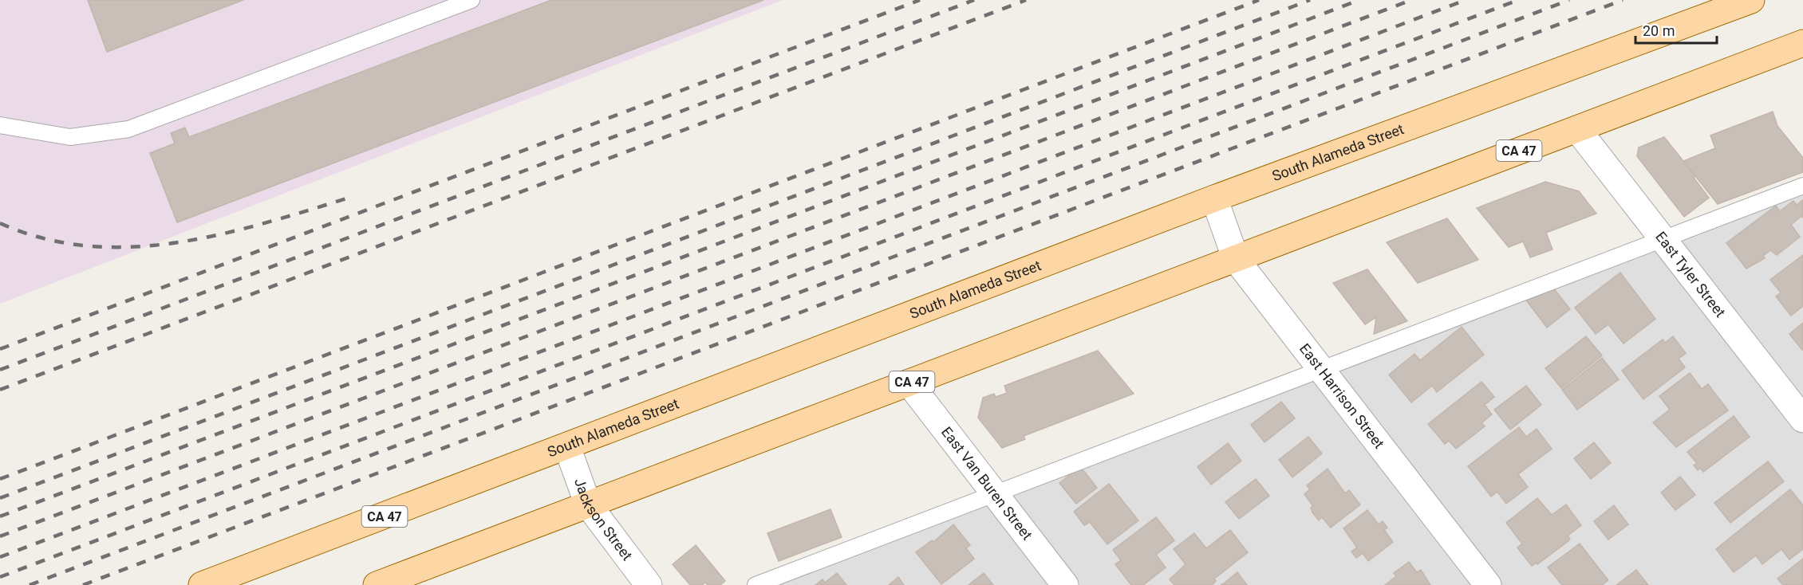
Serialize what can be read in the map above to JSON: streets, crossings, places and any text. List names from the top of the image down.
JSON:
{
  "streets": {
    "main road": ["CA 47", "South Alameda Street"],
    "street": [
      "East Tyler Street",
      "East Harrison Street",
      "East Van Buren Street",
      "Jackson Street"
    ]
  },
  "crossings": [
    ["CA 47", "East Tyler Street"],
    ["CA 47", "East Harrison Street"],
    ["CA 47", "East Van Buren Street"],
    ["CA 47", "Jackson Street"],
    ["South Alameda Street", "East Harrison Street"],
    ["South Alameda Street", "Jackson Street"]
  ],
  "scale_bar": "20 m"
}
